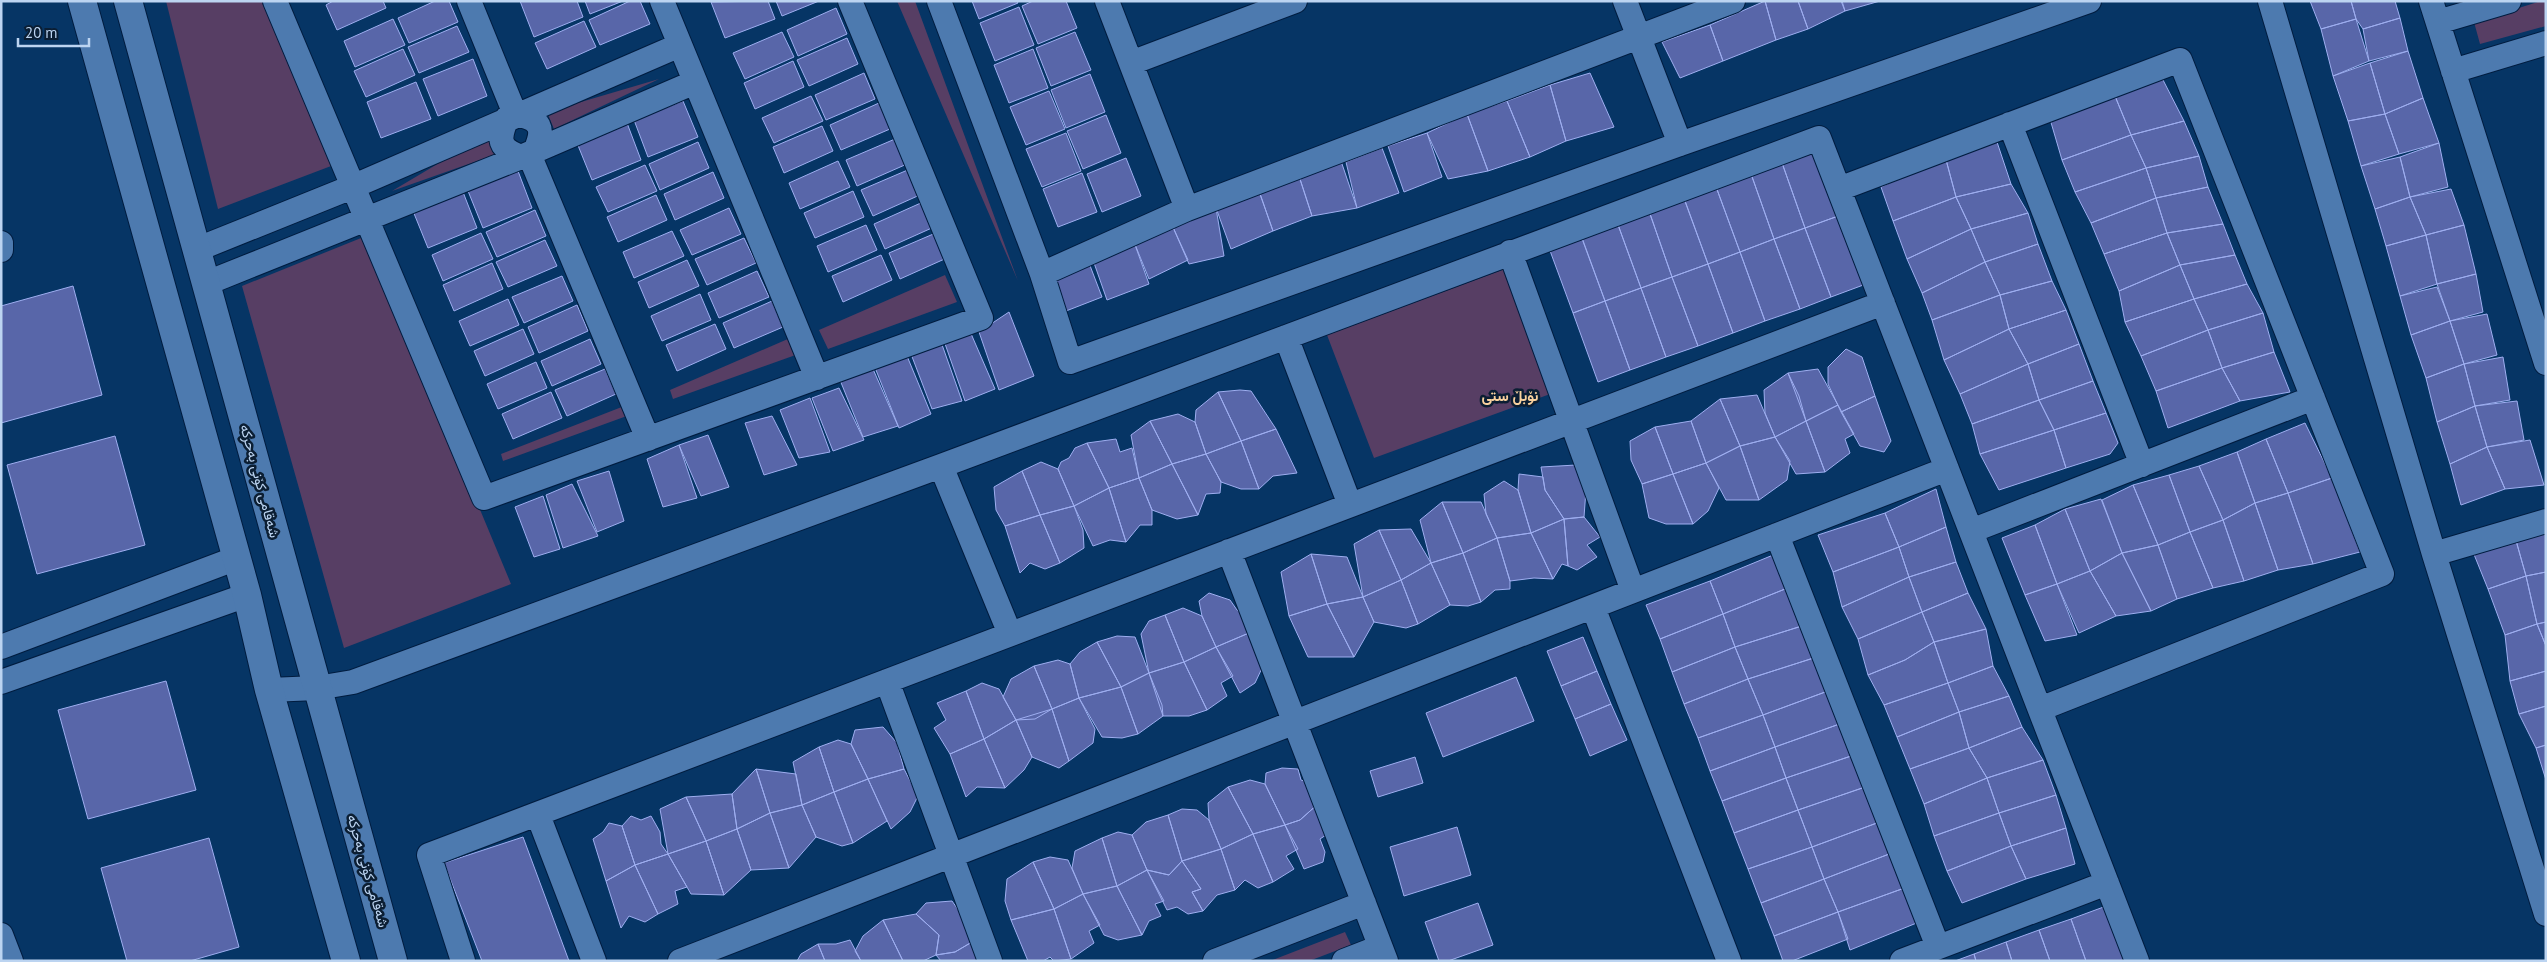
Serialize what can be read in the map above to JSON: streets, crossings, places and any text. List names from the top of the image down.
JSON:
{
  "streets": {
    "street": ["شەقامی کۆنی بەحرکە"]
  },
  "districts": ["نۆبڵ ستی"],
  "scale_bar": "20 m"
}
